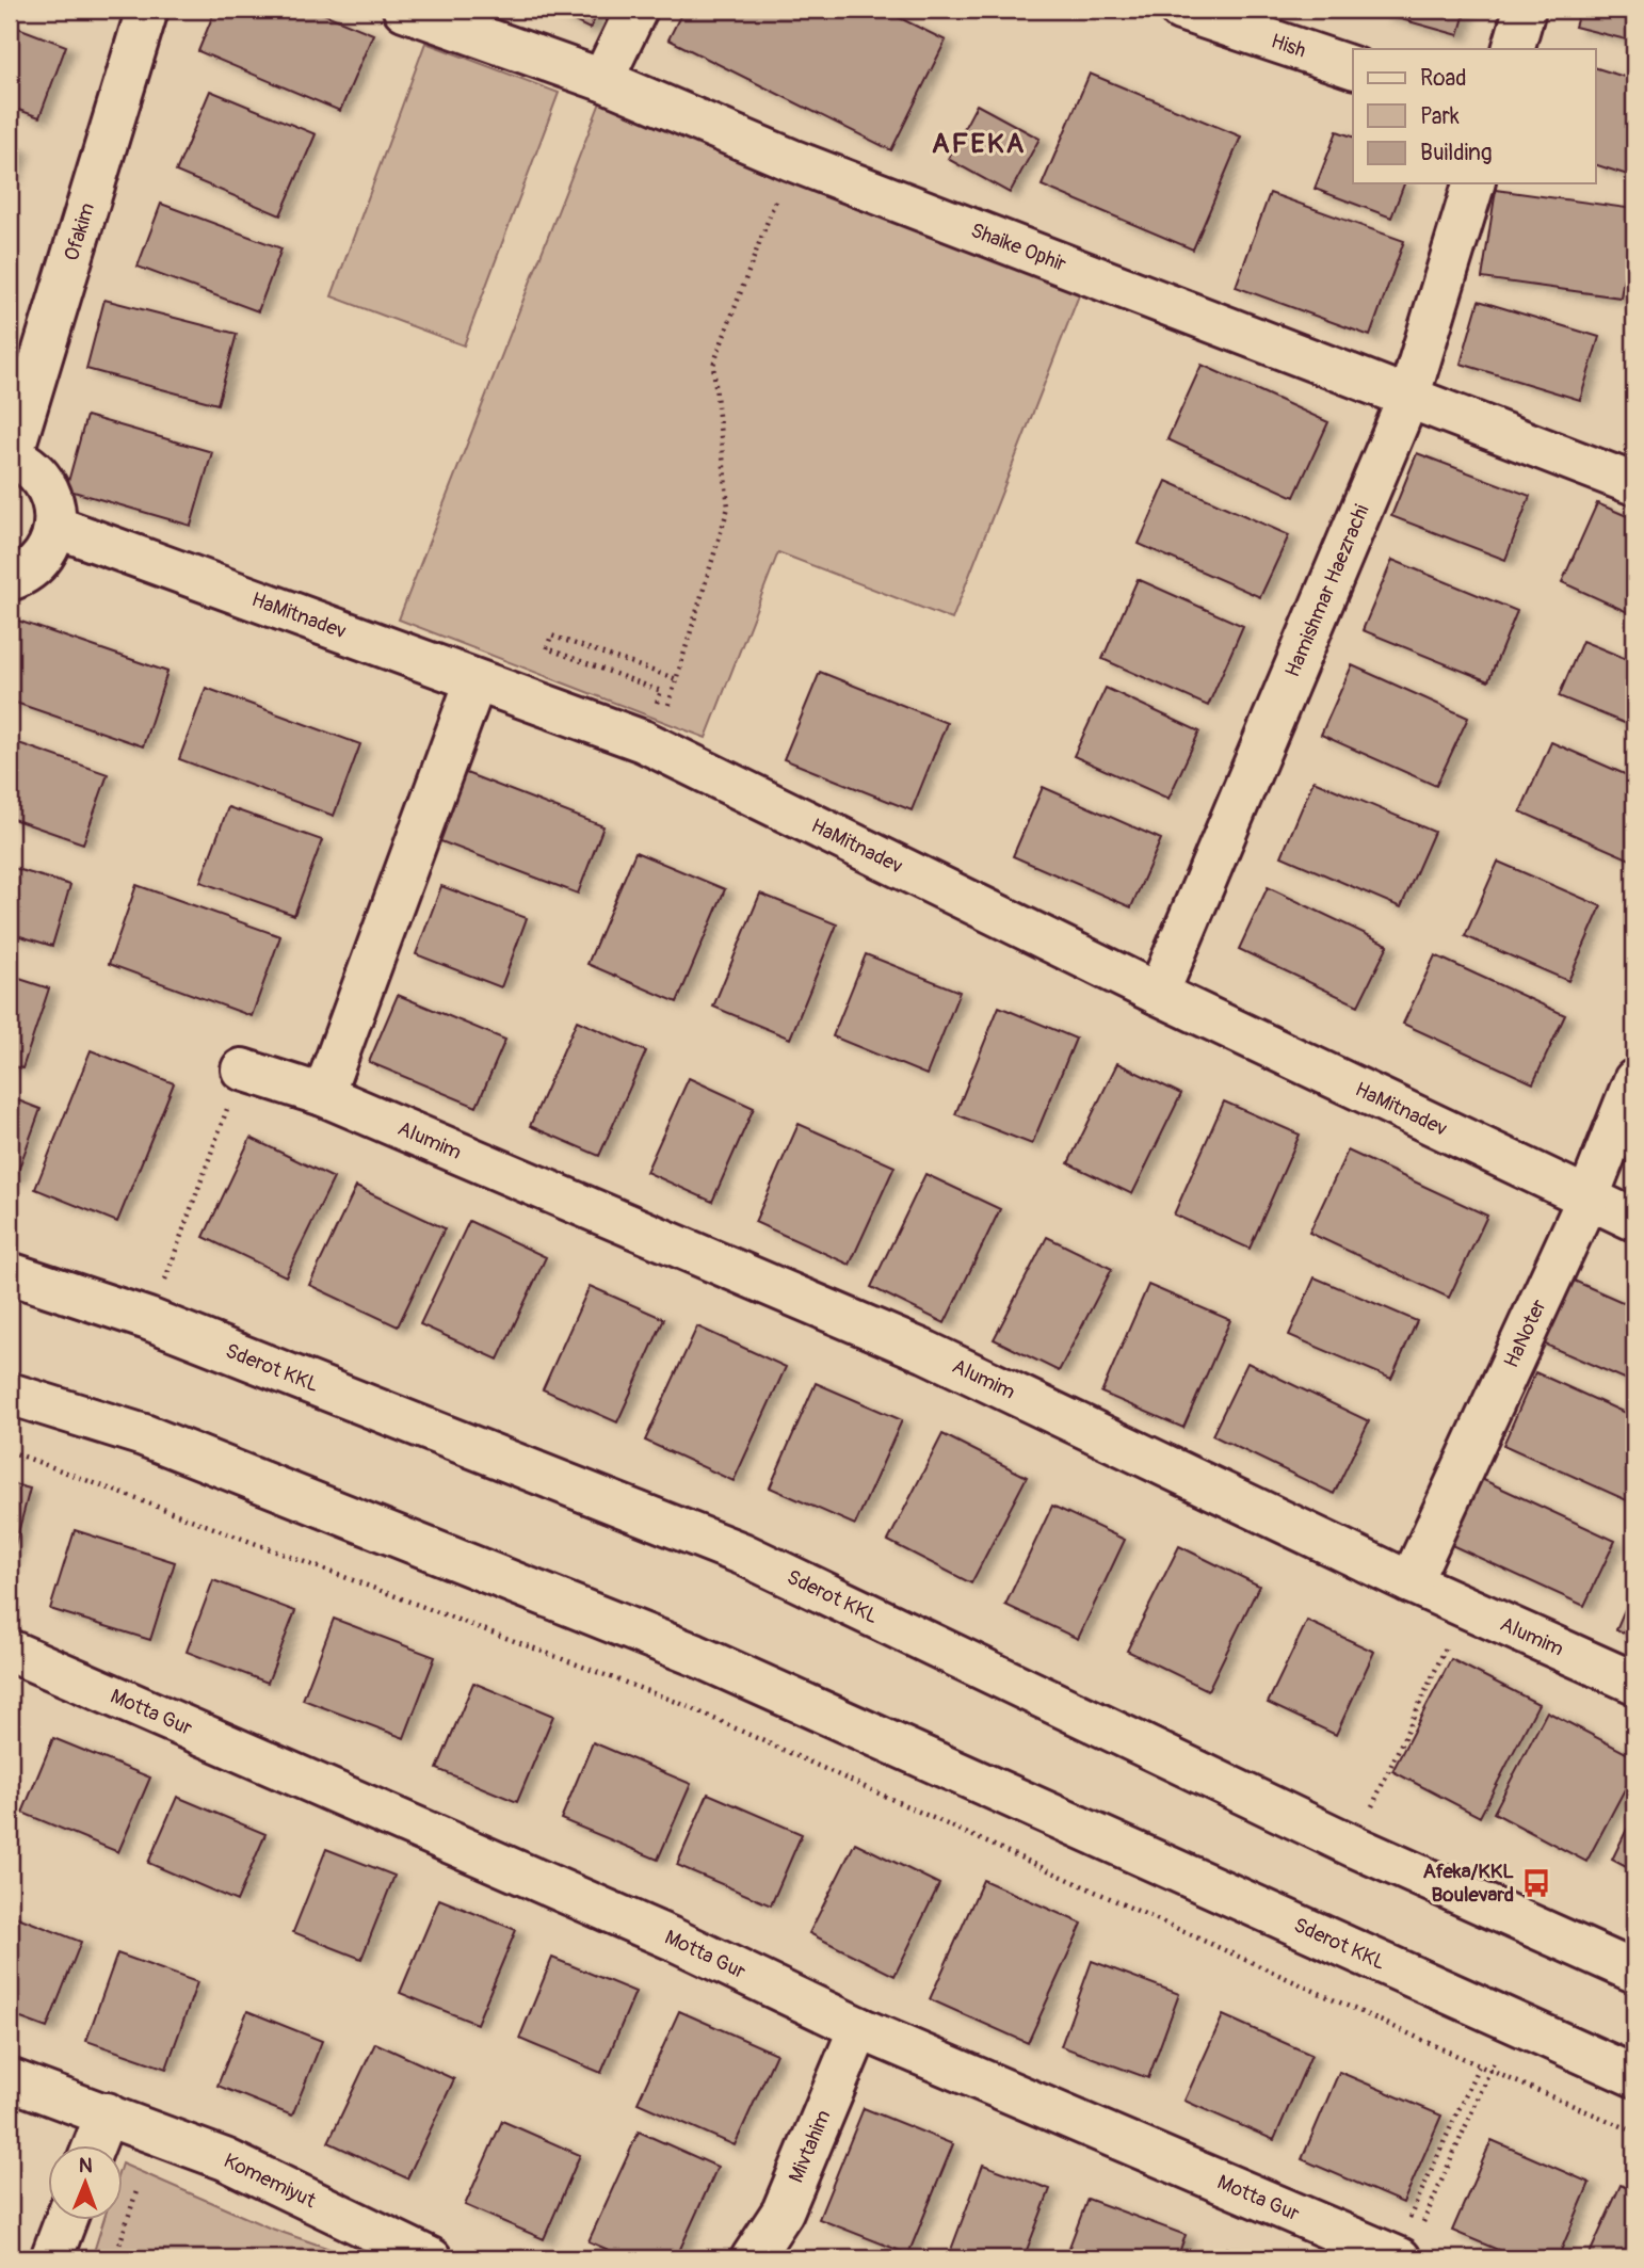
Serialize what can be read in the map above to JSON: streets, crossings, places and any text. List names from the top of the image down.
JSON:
{
  "streets": {
    "street": [
      "Hish",
      "Ofakim",
      "Shaike Ophir",
      "Hamishmar Haezrachi",
      "HaMitnadev",
      "Alumim",
      "HaNoter",
      "Sderot KKL",
      "Motta Gur",
      "Mivtahim",
      "Komemiyut"
    ]
  },
  "crossings": [
    ["Shaike Ophir", "Hamishmar Haezrachi"],
    ["Hamishmar Haezrachi", "HaMitnadev"],
    ["HaMitnadev", "HaNoter"],
    ["Alumim", "HaNoter"],
    ["Motta Gur", "Mivtahim"]
  ],
  "districts": ["AFEKA"],
  "places": {
    "bus stop": ["Afeka/KKL Boulevard"]
  },
  "legend": ["Road", "Park", "Building"],
  "north": "top"
}
